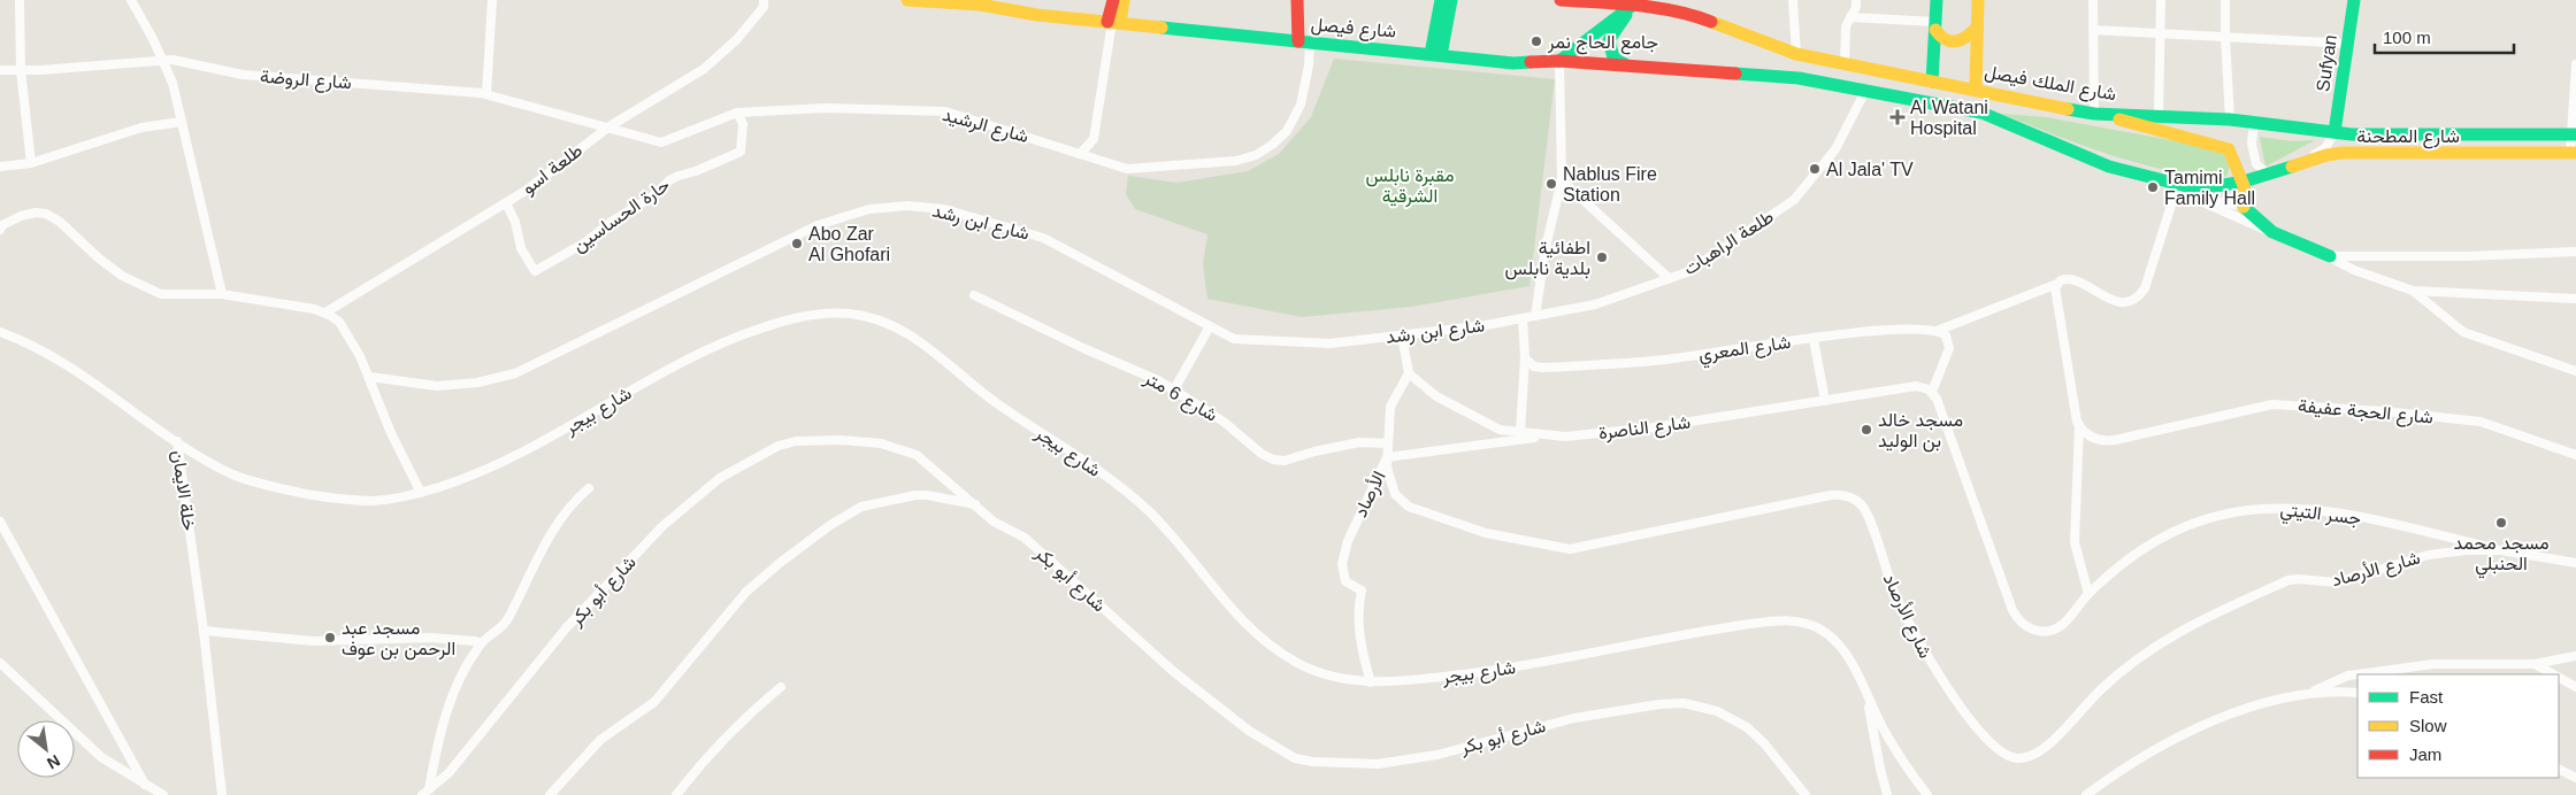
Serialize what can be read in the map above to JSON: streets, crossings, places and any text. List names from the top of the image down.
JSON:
{
  "streets": {
    "main road": [
      "شارع فيصل",
      "Sufyan",
      "شارع الملك فيصل",
      "شارع المطحنة"
    ],
    "street": [
      "شارع الروضة",
      "شارع الرشيد",
      "طلعة اسو",
      "حارة الحساسين",
      "شارع ابن رشد",
      "طلعة الراهبات",
      "شارع المعري",
      "شارع 6 متر",
      "شارع بيجر",
      "شارع الحجة عفيفة",
      "شارع الناصرة",
      "خلة الايمان",
      "الأرصاد",
      "جسر التيتي",
      "شارع الأرصاد",
      "شارع أبو بكر"
    ]
  },
  "crossings": [
    ["شارع فيصل", "شارع الرشيد"],
    ["شارع فيصل", "طلعة الراهبات"],
    ["Sufyan", "شارع الملك فيصل"],
    ["Sufyan", "شارع المطحنة"],
    ["شارع الروضة", "شارع الرشيد"],
    ["شارع الروضة", "طلعة اسو"],
    ["شارع الملك فيصل", "شارع المطحنة"],
    ["شارع الرشيد", "طلعة اسو"],
    ["شارع الرشيد", "حارة الحساسين"],
    ["طلعة اسو", "حارة الحساسين"],
    ["شارع ابن رشد", "طلعة الراهبات"],
    ["شارع 6 متر", "شارع الأرصاد"],
    ["شارع بيجر", "خلة الايمان"],
    ["شارع بيجر", "الأرصاد"],
    ["شارع الناصرة", "الأرصاد"],
    ["شارع الناصرة", "جسر التيتي"],
    ["شارع الناصرة", "شارع الأرصاد"],
    ["الأرصاد", "شارع الأرصاد"],
    ["جسر التيتي", "شارع الأرصاد"]
  ],
  "parks": ["مقبرة نابلس الشرقية"],
  "places": {
    "other": [
      "جامع الحاج نمر",
      "Al Jala' TV",
      "Nablus Fire Station",
      "Tamimi Family Hall",
      "Abo Zar Al Ghofari",
      "اطفائية بلدية نابلس",
      "مسجد خالد بن الوليد",
      "مسجد محمد الحنبلي",
      "مسجد عبد الرحمن بن عوف"
    ],
    "health": ["Al Watani Hospital"]
  },
  "legend": ["Fast", "Slow", "Jam"],
  "scale_bar": "100 m",
  "north": "bottom right"
}
